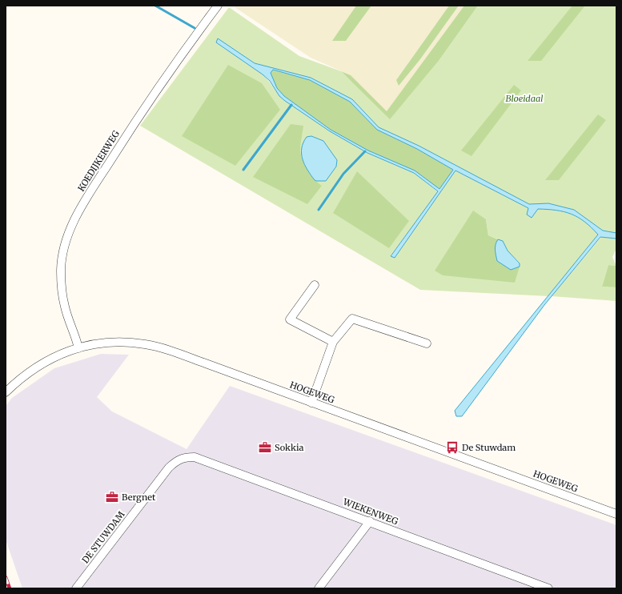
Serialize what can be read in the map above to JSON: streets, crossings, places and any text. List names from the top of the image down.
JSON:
{
  "streets": {
    "street": [
      "KOEDIJKERWEG",
      "HOGEWEG",
      "WIEKENWEG",
      "DE STUWDAM"
    ]
  },
  "crossings": [
    ["KOEDIJKERWEG", "HOGEWEG"],
    ["WIEKENWEG", "DE STUWDAM"]
  ],
  "parks": ["Bloeidaal"],
  "places": {
    "office": ["Sokkia", "Bergnet"],
    "bus stop": ["De Stuwdam"]
  }
}
